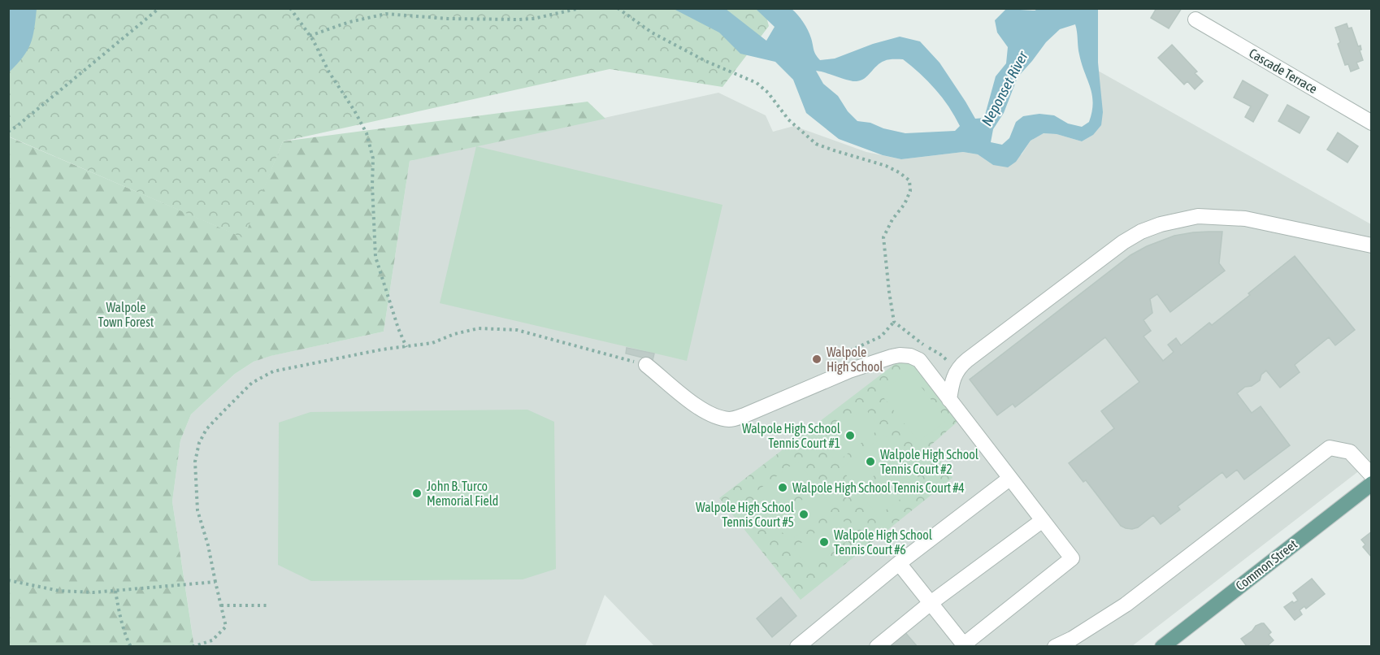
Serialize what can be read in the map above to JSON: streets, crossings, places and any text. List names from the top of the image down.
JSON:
{
  "streets": {
    "main road": ["Common Street"],
    "street": ["Cascade Terrace"]
  },
  "water": ["Neponset River"],
  "parks": ["Walpole Town Forest"],
  "places": [
    "Walpole High School",
    "Walpole High School Tennis Court #1",
    "Walpole High School Tennis Court #2",
    "Walpole High School Tennis Court #4",
    "John B. Turco Memorial Field",
    "Walpole High School Tennis Court #5",
    "Walpole High School Tennis Court #6"
  ]
}
